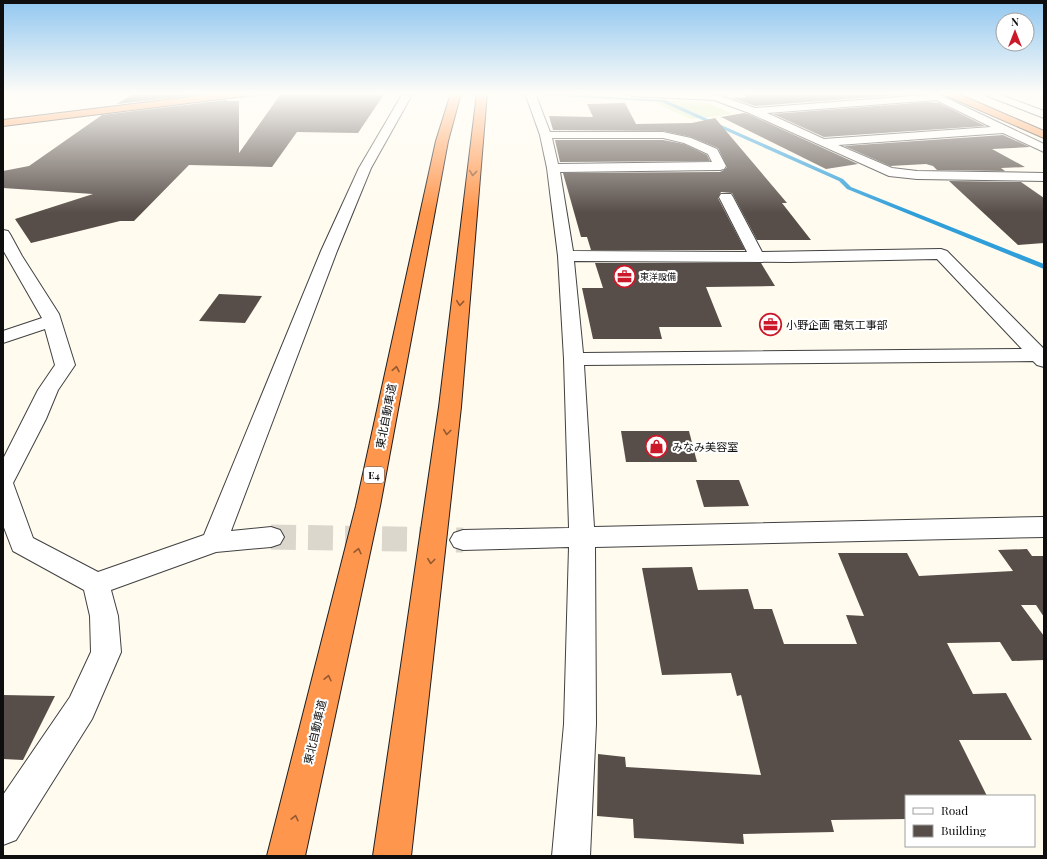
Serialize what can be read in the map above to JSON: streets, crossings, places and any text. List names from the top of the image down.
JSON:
{
  "streets": {
    "highway": ["東北自動車道", "E4"]
  },
  "places": {
    "office": ["東洋設備", "小野企画 電気工事部"],
    "shop": ["みなみ美容室"]
  },
  "legend": ["Road", "Building"],
  "north": "top"
}
